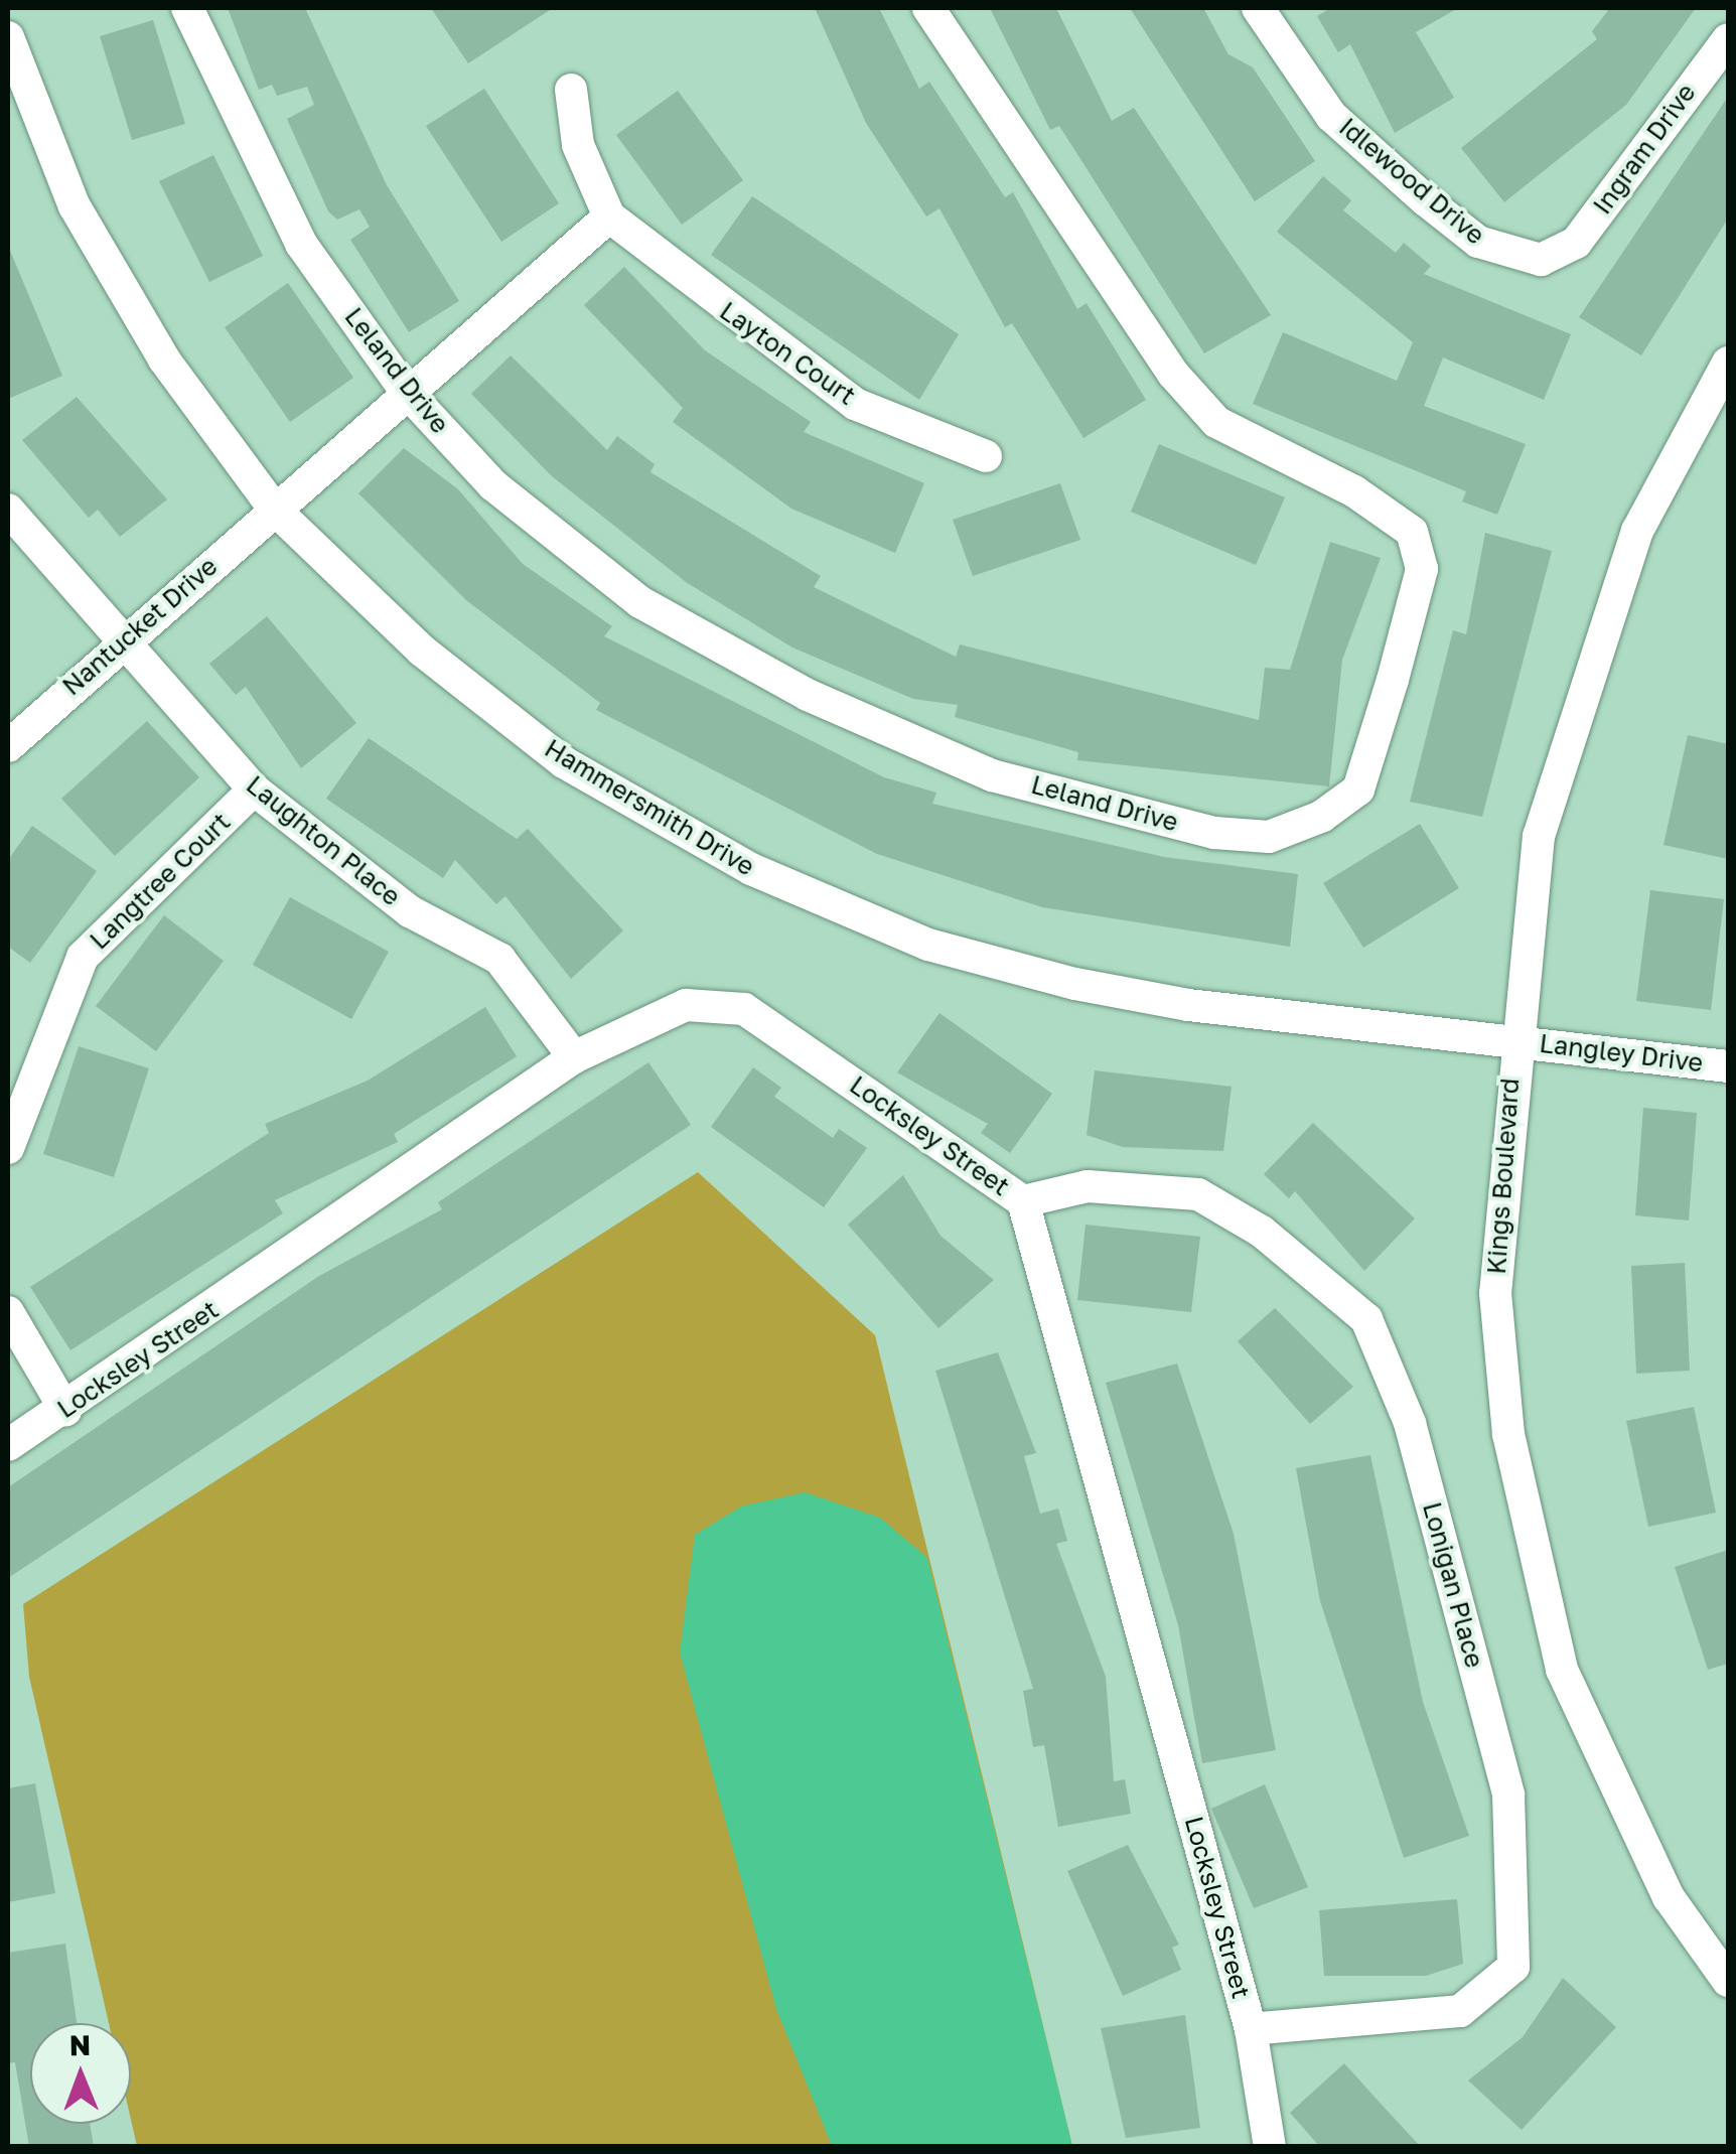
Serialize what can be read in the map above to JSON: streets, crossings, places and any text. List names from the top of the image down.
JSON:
{
  "streets": {
    "street": [
      "Ingram Drive",
      "Idlewood Drive",
      "Layton Court",
      "Leland Drive",
      "Nantucket Drive",
      "Hammersmith Drive",
      "Laughton Place",
      "Langtree Court",
      "Langley Drive",
      "Locksley Street",
      "Kings Boulevard",
      "Lonigan Place"
    ]
  },
  "crossings": [
    ["Ingram Drive", "Idlewood Drive"],
    ["Leland Drive", "Nantucket Drive"],
    ["Nantucket Drive", "Hammersmith Drive"],
    ["Nantucket Drive", "Laughton Place"],
    ["Hammersmith Drive", "Langley Drive"],
    ["Hammersmith Drive", "Kings Boulevard"],
    ["Laughton Place", "Langtree Court"],
    ["Laughton Place", "Locksley Street"],
    ["Langley Drive", "Kings Boulevard"],
    ["Locksley Street", "Lonigan Place"]
  ],
  "north": "top"
}
